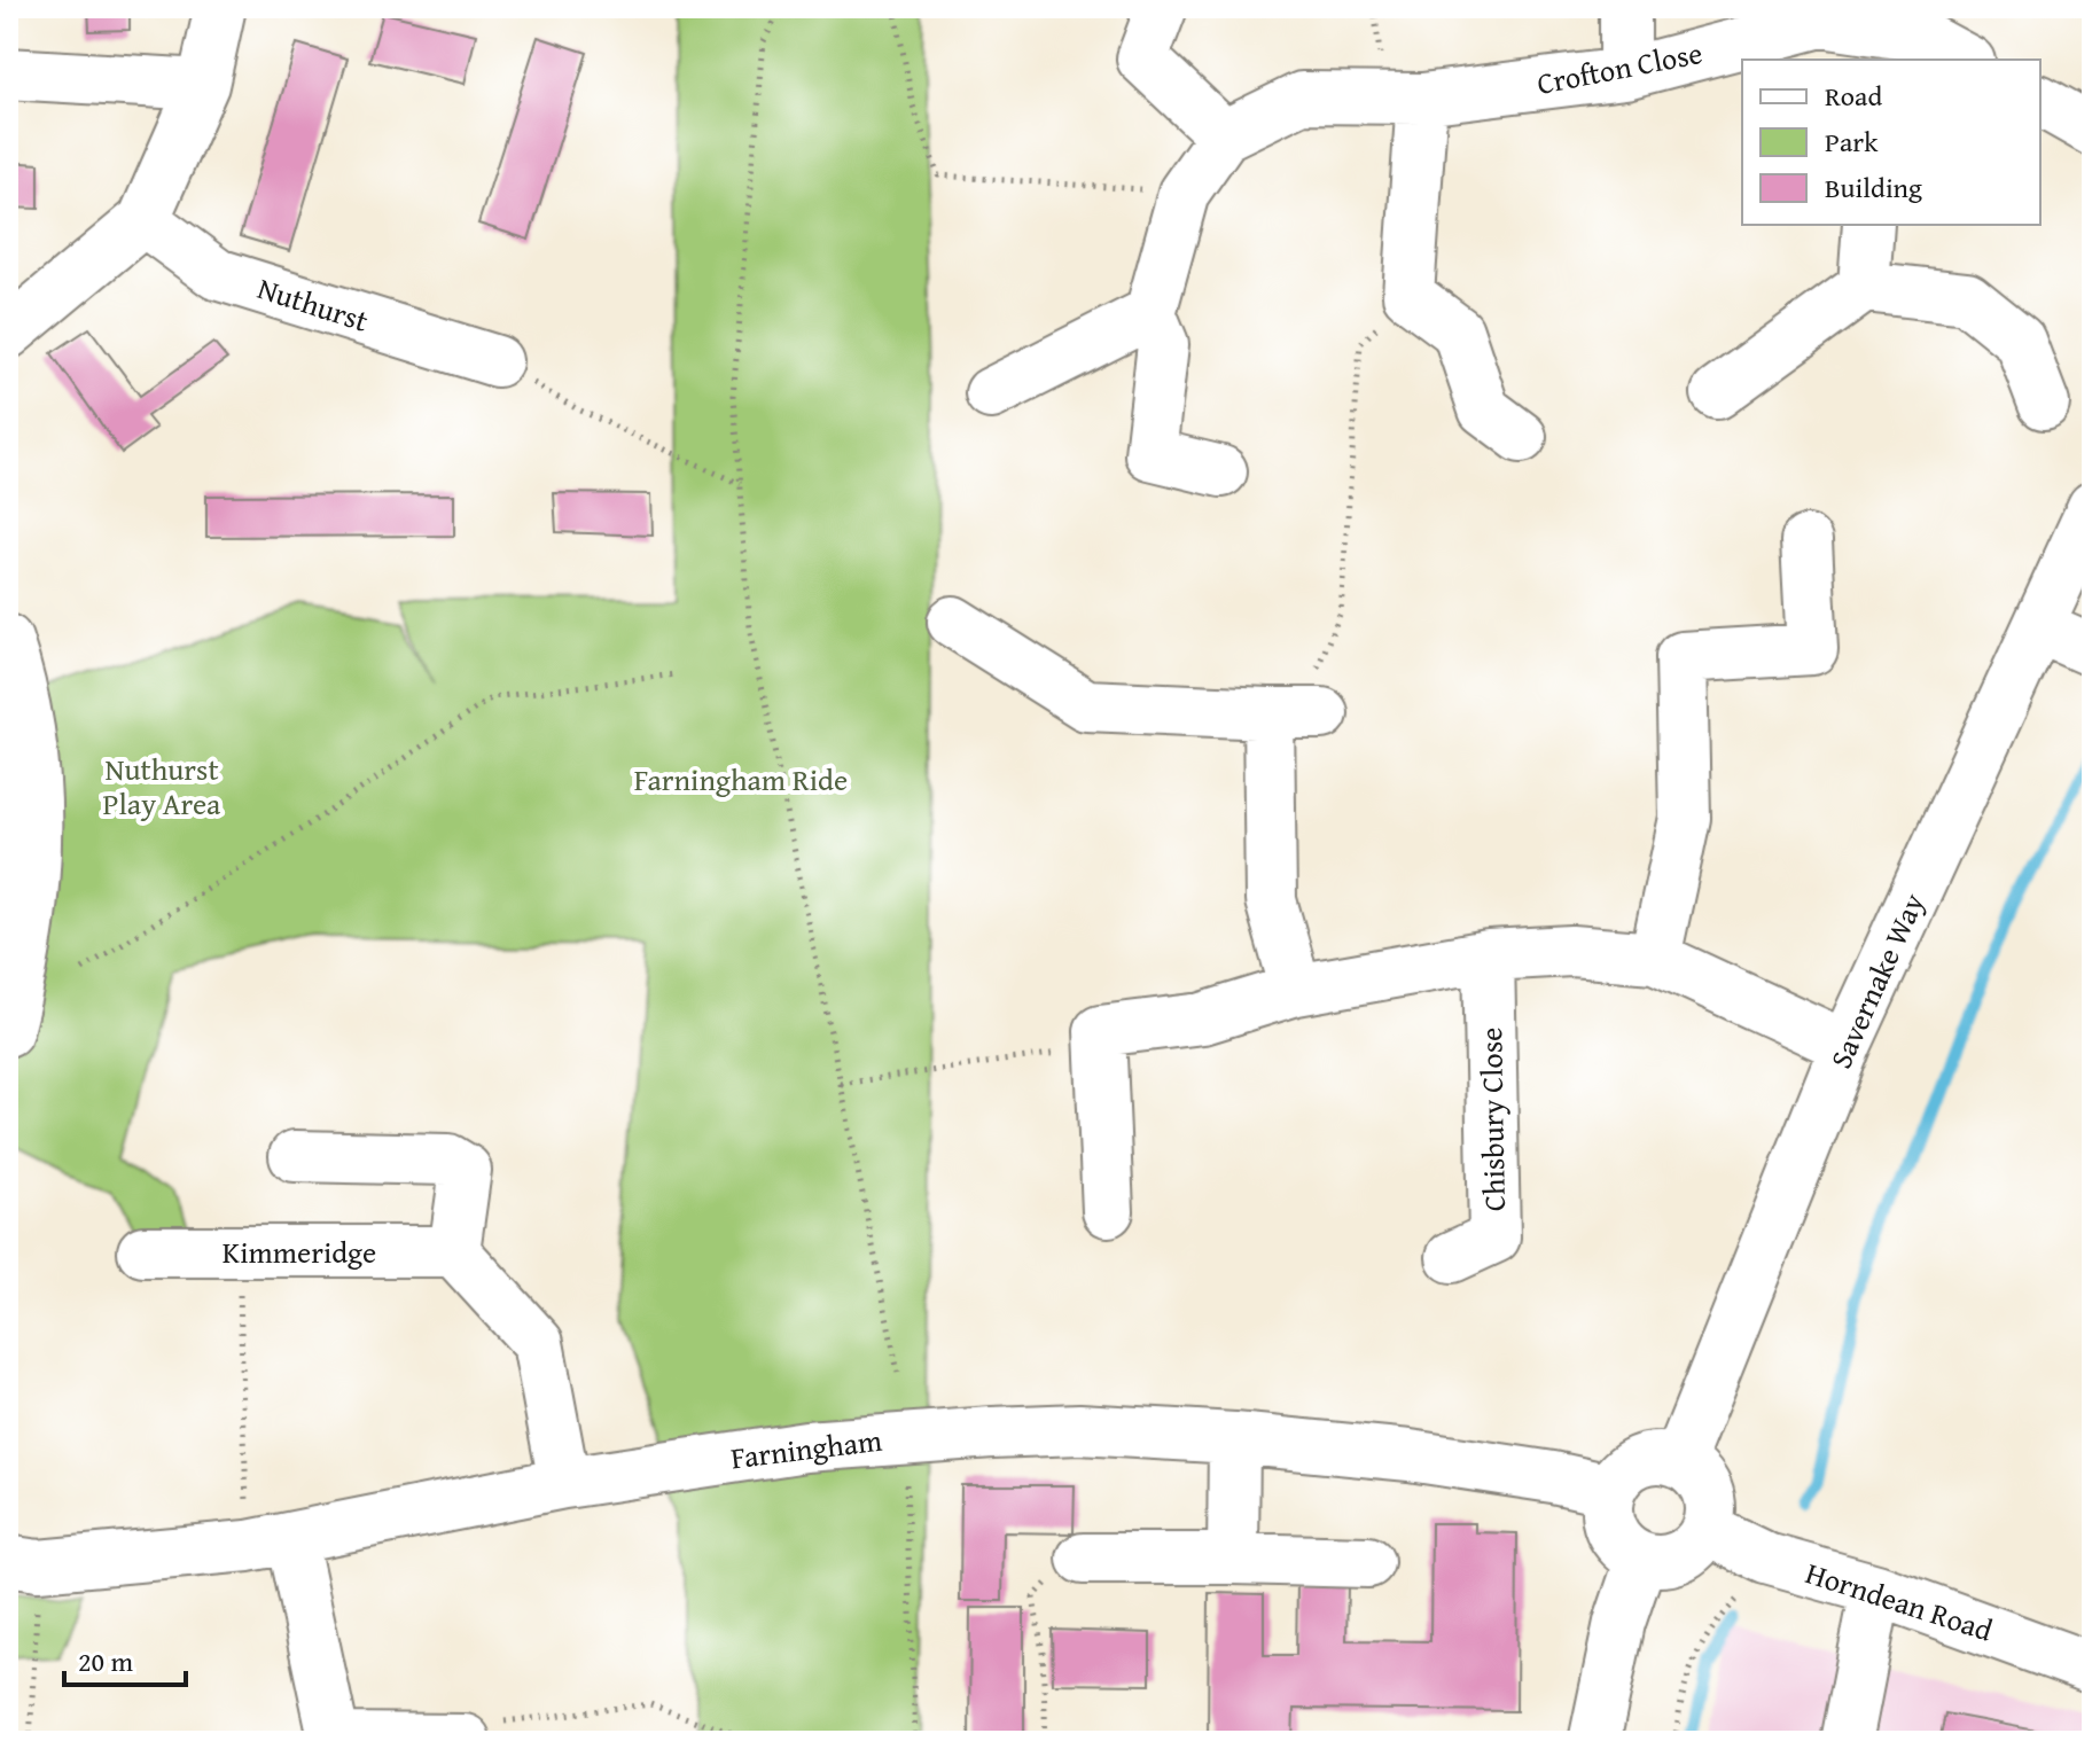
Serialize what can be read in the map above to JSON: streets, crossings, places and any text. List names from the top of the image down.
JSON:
{
  "streets": {
    "street": [
      "Crofton Close",
      "Nuthurst",
      "Savernake Way",
      "Chisbury Close",
      "Kimmeridge",
      "Farningham",
      "Horndean Road"
    ]
  },
  "crossings": [
    ["Savernake Way", "Farningham"],
    ["Savernake Way", "Horndean Road"],
    ["Farningham", "Horndean Road"]
  ],
  "parks": ["Nuthurst Play Area", "Farningham Ride"],
  "legend": ["Road", "Park", "Building"],
  "scale_bar": "20 m"
}
